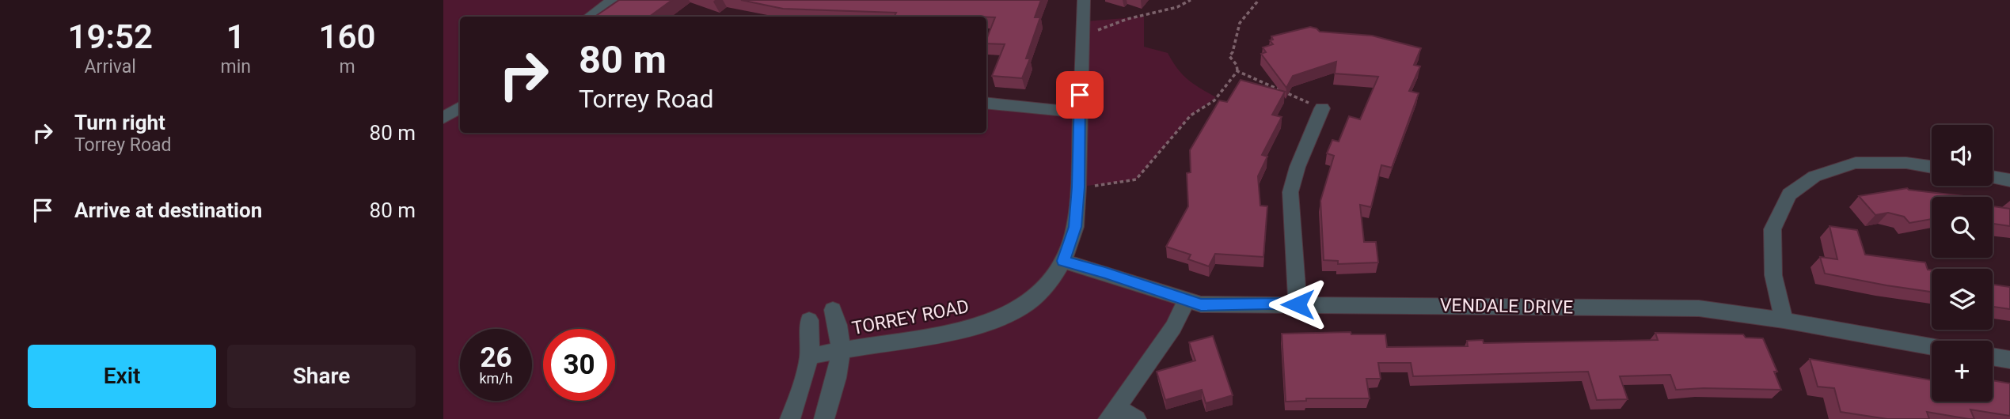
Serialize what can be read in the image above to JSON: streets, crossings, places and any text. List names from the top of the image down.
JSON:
{
  "streets": {
    "street": ["VENDALE DRIVE", "TORREY ROAD"]
  },
  "crossings": [
    ["VENDALE DRIVE", "TORREY ROAD"]
  ],
  "page": {
    "eta": [
      "19:52",
      "Arrival",
      "1",
      "min",
      "160",
      "m"
    ],
    "turn": ["80 m", "Torrey Road"],
    "list": [
      {
        "name": "Turn right",
        "note": "Torrey Road",
        "value": "80 m"
      },
      {
        "name": "Arrive at destination",
        "value": "80 m"
      }
    ],
    "map_buttons": "+",
    "speed": "26 km/h",
    "limit": "30",
    "buttons": ["Exit", "Share"]
  }
}
